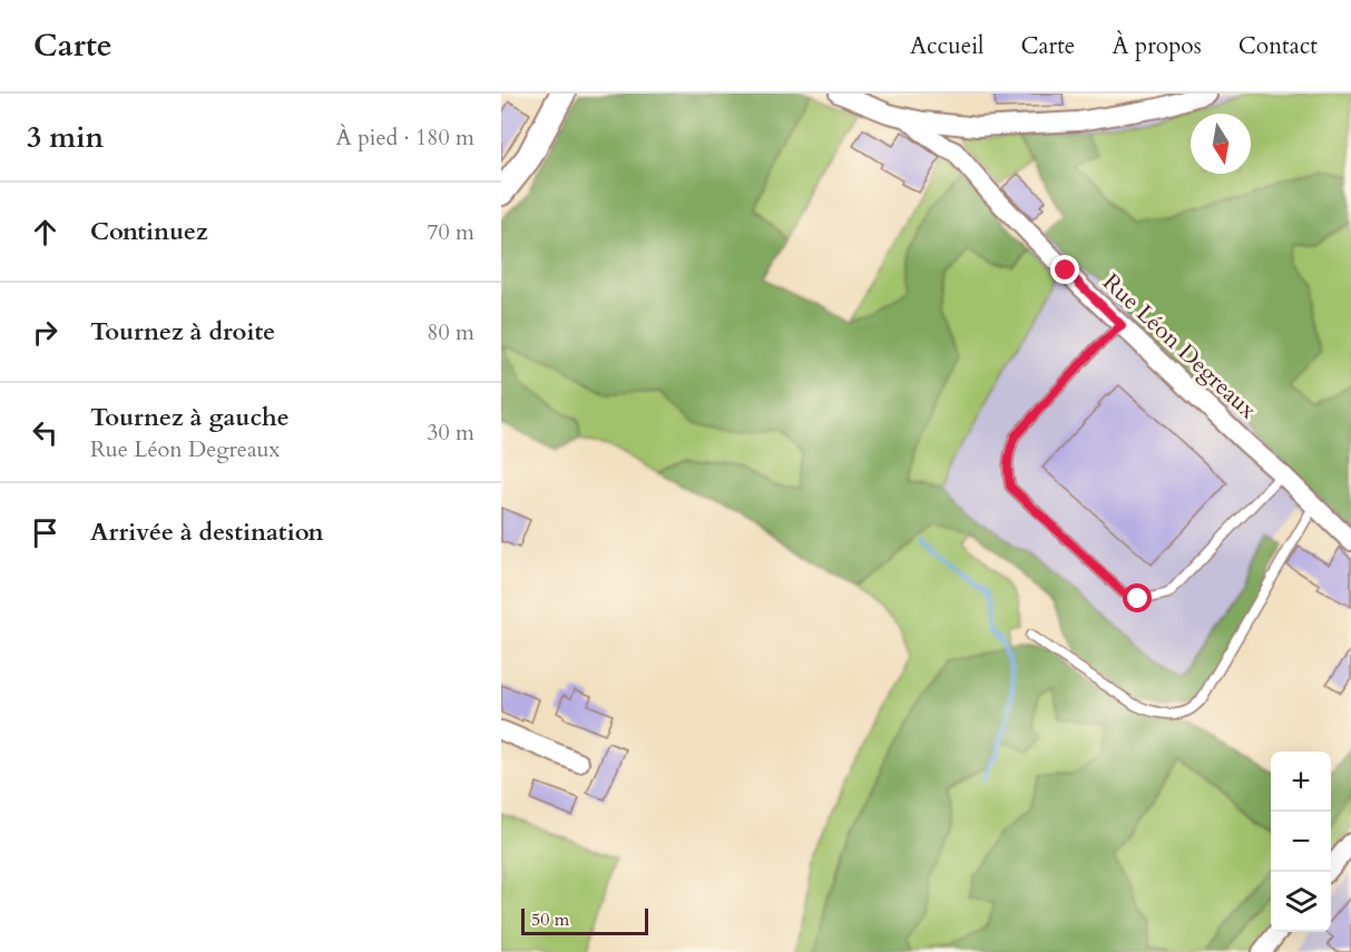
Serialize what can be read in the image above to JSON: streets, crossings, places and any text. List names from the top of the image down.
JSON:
{
  "streets": {
    "street": ["Rue Léon Degreaux"]
  },
  "scale_bar": "50 m",
  "north": "bottom",
  "page": {
    "header": "Carte",
    "nav": [
      "Accueil",
      "Carte",
      "À propos",
      "Contact"
    ],
    "heading": ["3 min", "À pied · 180 m"],
    "list": [
      ["Continuez", "70 m"],
      ["Tournez à droite", "80 m"],
      ["Tournez à gauche", "Rue Léon Degreaux", "30 m"],
      "Arrivée à destination"
    ],
    "map_buttons": ["+", "−"],
    "scale": "50 m"
  }
}
